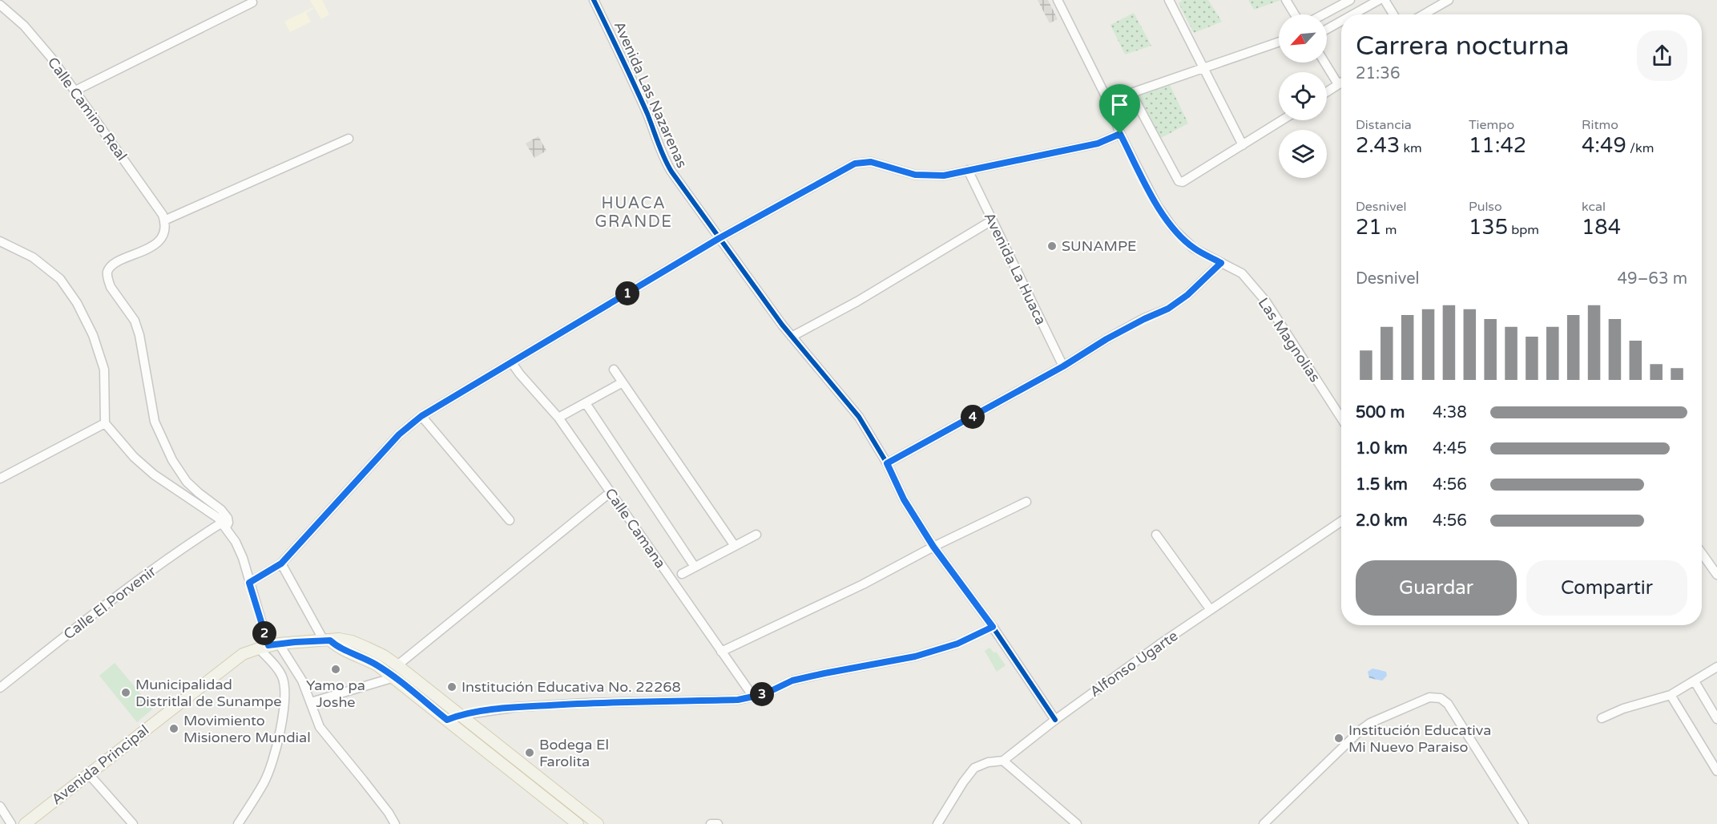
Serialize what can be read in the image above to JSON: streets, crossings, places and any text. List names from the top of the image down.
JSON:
{
  "streets": {
    "main road": ["Avenida Principal"],
    "street": [
      "Avenida Las Nazarenas",
      "Calle Camino Real",
      "Avenida La Huaca",
      "Las Magnolias",
      "Calle Camana",
      "Calle El Porvenir",
      "Alfonso Ugarte"
    ]
  },
  "crossings": [
    ["Avenida Las Nazarenas", "Alfonso Ugarte"]
  ],
  "districts": ["HUACA GRANDE"],
  "places": [
    "SUNAMPE",
    "Yamo pa Joshe",
    "Institución Educativa No. 22268",
    "Municipalidad Distritlal de Sunampe",
    "Movimiento Misionero Mundial",
    "Institución Educativa Mi Nuevo Paraiso",
    "Bodega El Farolita"
  ],
  "north": "bottom left",
  "page": {
    "heading": ["Carrera nocturna", "21:36"],
    "stats": [
      ["Distancia", "2.43 km"],
      ["Tiempo", "11:42"],
      ["Ritmo", "4:49 /km"],
      ["Desnivel", "21 m"],
      ["Pulso", "135 bpm"],
      ["kcal", "184"]
    ],
    "chart": ["Desnivel", "49–63 m"],
    "pins": [
      "1",
      "4",
      "2",
      "3"
    ],
    "list": [
      {
        "name": "500 m",
        "note": "4:38"
      },
      {
        "name": "1.0 km",
        "note": "4:45"
      },
      {
        "name": "1.5 km",
        "note": "4:56"
      },
      {
        "name": "2.0 km",
        "note": "4:56"
      }
    ],
    "buttons": ["Guardar", "Compartir"]
  }
}
